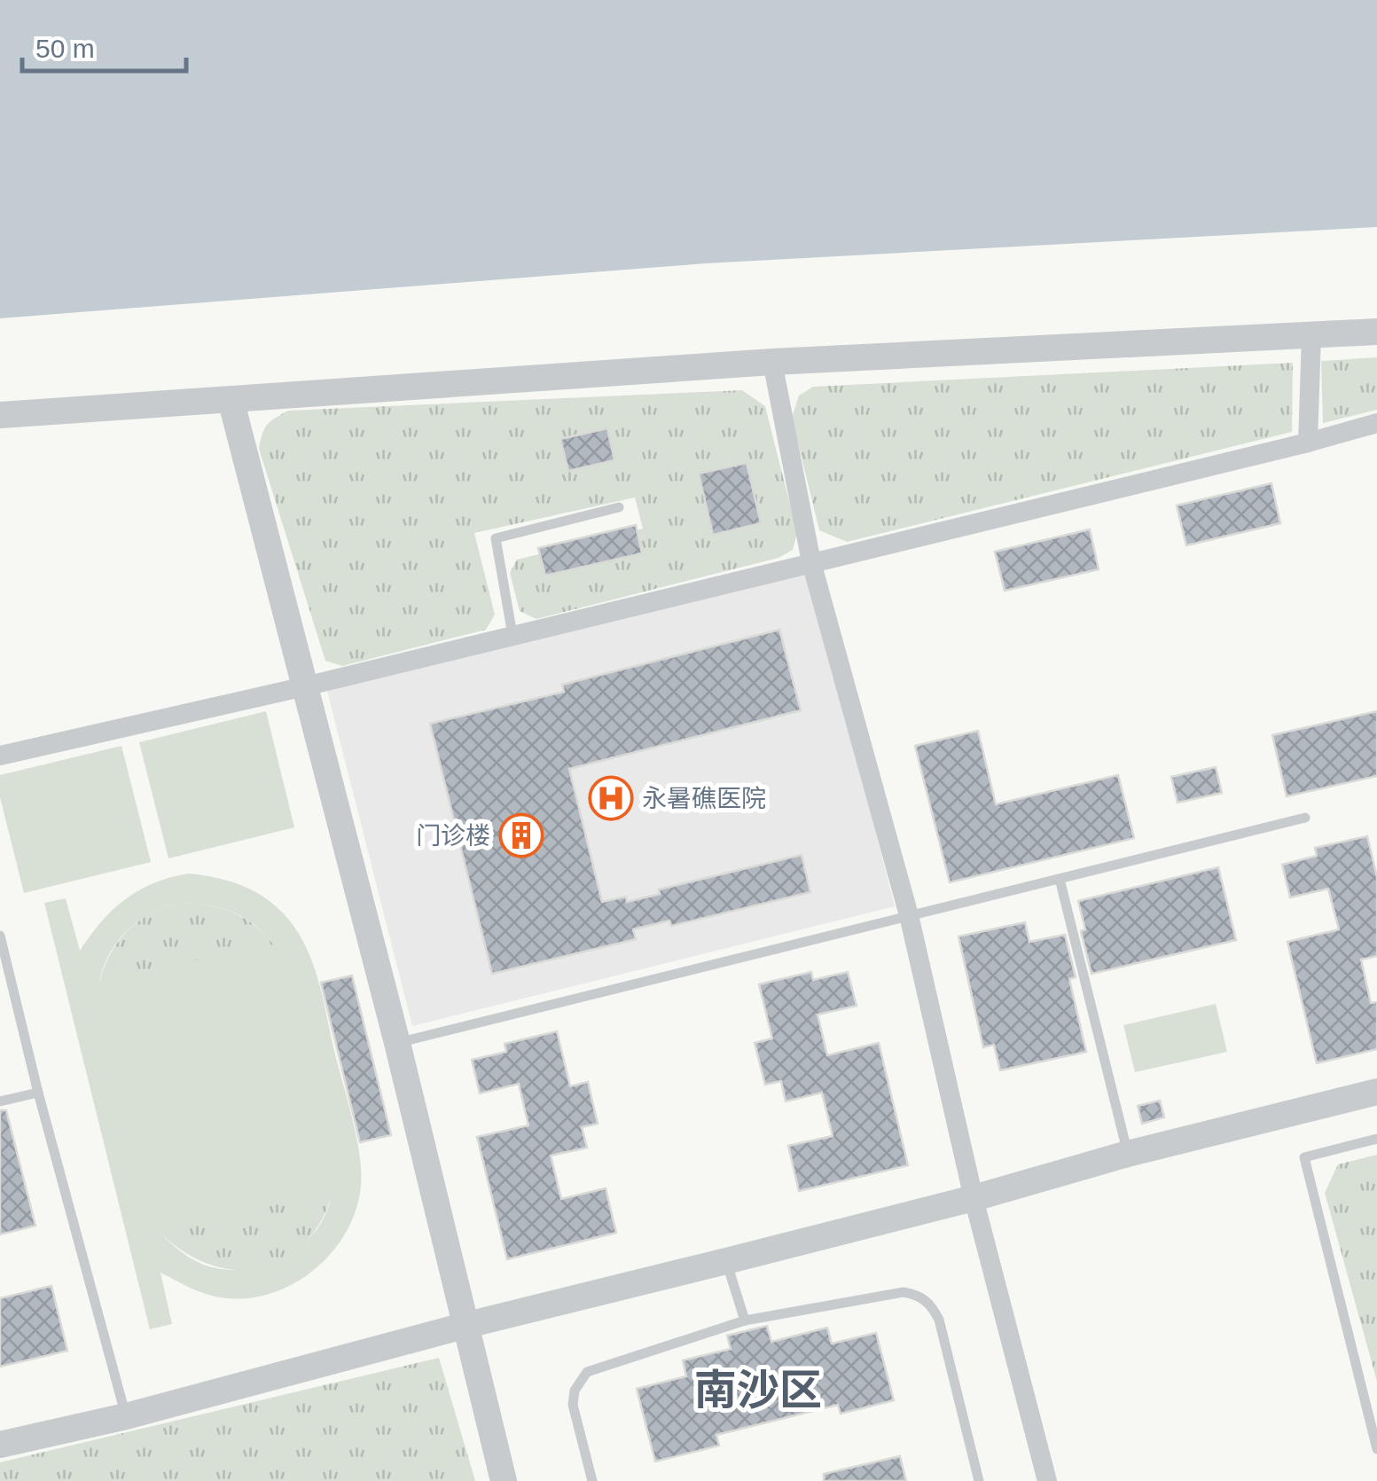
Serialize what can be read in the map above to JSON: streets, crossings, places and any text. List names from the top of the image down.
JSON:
{
  "districts": ["南沙区"],
  "places": {
    "hospital": ["永暑礁医院"],
    "building": ["门诊楼"]
  },
  "scale_bar": "50 m"
}
